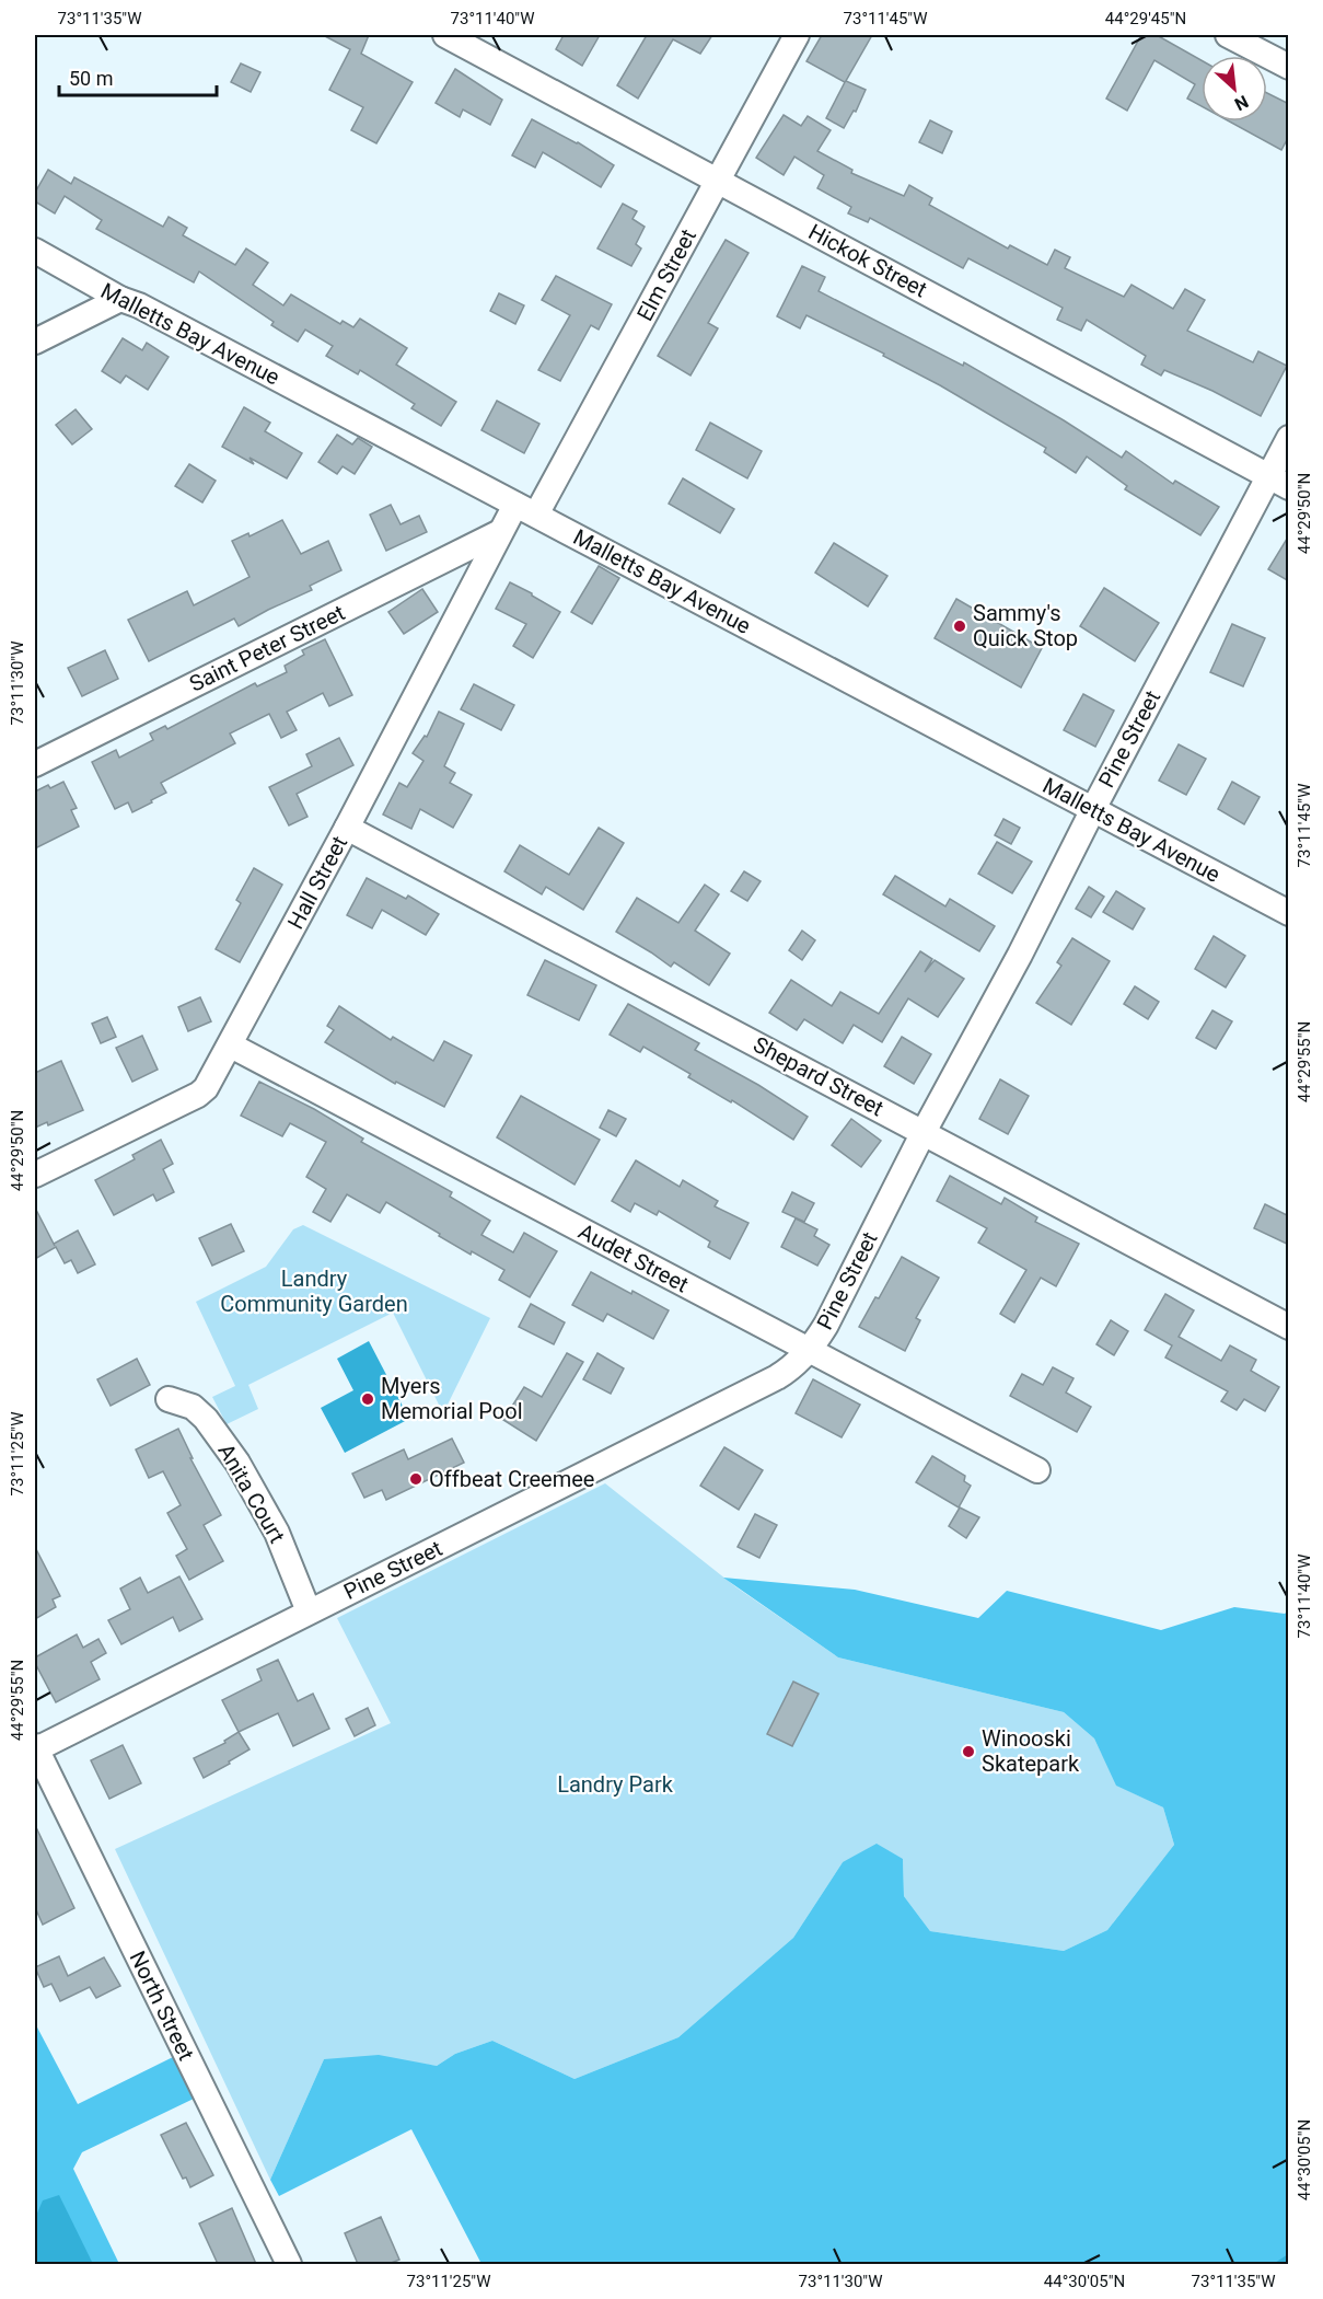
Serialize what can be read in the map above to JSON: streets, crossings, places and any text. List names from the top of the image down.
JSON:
{
  "streets": {
    "street": [
      "Hickok Street",
      "Elm Street",
      "Malletts Bay Avenue",
      "Saint Peter Street",
      "Pine Street",
      "Hall Street",
      "Shepard Street",
      "Audet Street",
      "Anita Court",
      "North Street"
    ]
  },
  "crossings": [
    ["Hickok Street", "Elm Street"],
    ["Hickok Street", "Pine Street"],
    ["Elm Street", "Malletts Bay Avenue"],
    ["Elm Street", "Hall Street"],
    ["Malletts Bay Avenue", "Pine Street"],
    ["Malletts Bay Avenue", "Hall Street"],
    ["Saint Peter Street", "Hall Street"],
    ["Pine Street", "Shepard Street"],
    ["Pine Street", "Audet Street"],
    ["Pine Street", "Anita Court"],
    ["Pine Street", "North Street"],
    ["Hall Street", "Shepard Street"],
    ["Hall Street", "Audet Street"]
  ],
  "parks": ["Landry Community Garden", "Landry Park"],
  "places": [
    "Sammy's Quick Stop",
    "Myers Memorial Pool",
    "Offbeat Creemee",
    "Winooski Skatepark"
  ],
  "scale_bar": "50 m",
  "north": "bottom right",
  "coordinates": [
    "73°11'35\"W",
    "73°11'40\"W",
    "73°11'45\"W",
    "44°29'45\"N",
    "44°29'50\"N",
    "73°11'30\"W",
    "44°29'55\"N",
    "73°11'25\"W",
    "44°30'05\"N"
  ]
}
